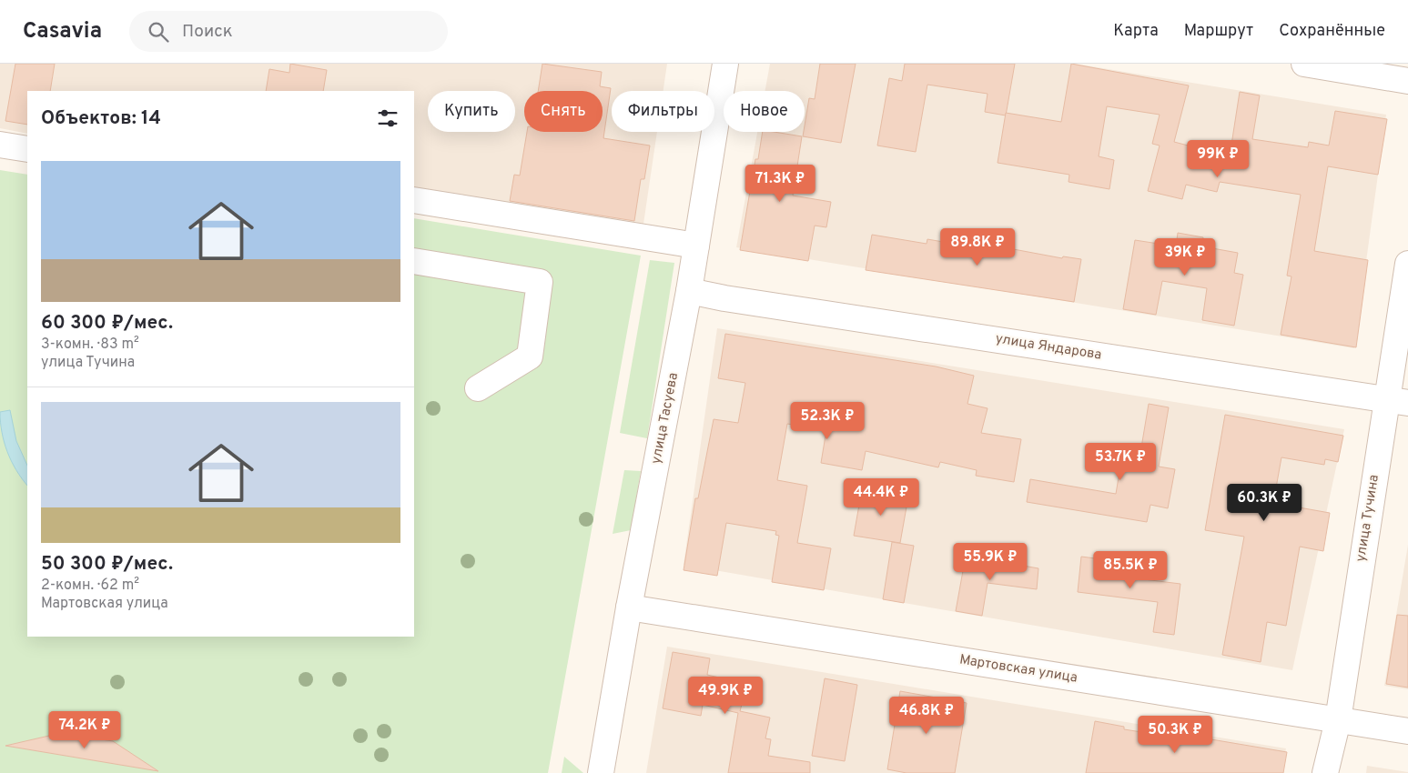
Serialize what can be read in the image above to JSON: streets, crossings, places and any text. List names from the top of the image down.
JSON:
{
  "streets": {
    "street": [
      "улица Яндарова",
      "улица Тасуева",
      "улица Тучина",
      "Мартовская улица"
    ]
  },
  "crossings": [
    ["улица Яндарова", "улица Тасуева"],
    ["улица Яндарова", "улица Тучина"],
    ["улица Тасуева", "Мартовская улица"],
    ["улица Тучина", "Мартовская улица"]
  ],
  "page": {
    "header": "Casavia",
    "search": "Поиск",
    "nav": ["Карта", "Маршрут", "Сохранённые"],
    "chip": [
      "Купить",
      "Снять",
      "Фильтры",
      "Новое"
    ],
    "heading": "Объектов: 14",
    "price": [
      "99K ₽",
      "71.3K ₽",
      "89.8K ₽",
      "39K ₽",
      "52.3K ₽",
      "53.7K ₽",
      "44.4K ₽",
      "60.3K ₽",
      "55.9K ₽",
      "85.5K ₽",
      "49.9K ₽",
      "46.8K ₽",
      "74.2K ₽",
      "50.3K ₽"
    ],
    "list": [
      {
        "name": "60 300 ₽/мес.",
        "note": "3-комн. · 83 m² · улица Тучина"
      },
      {
        "name": "50 300 ₽/мес.",
        "note": "2-комн. · 62 m² · Мартовская улица"
      }
    ]
  }
}
